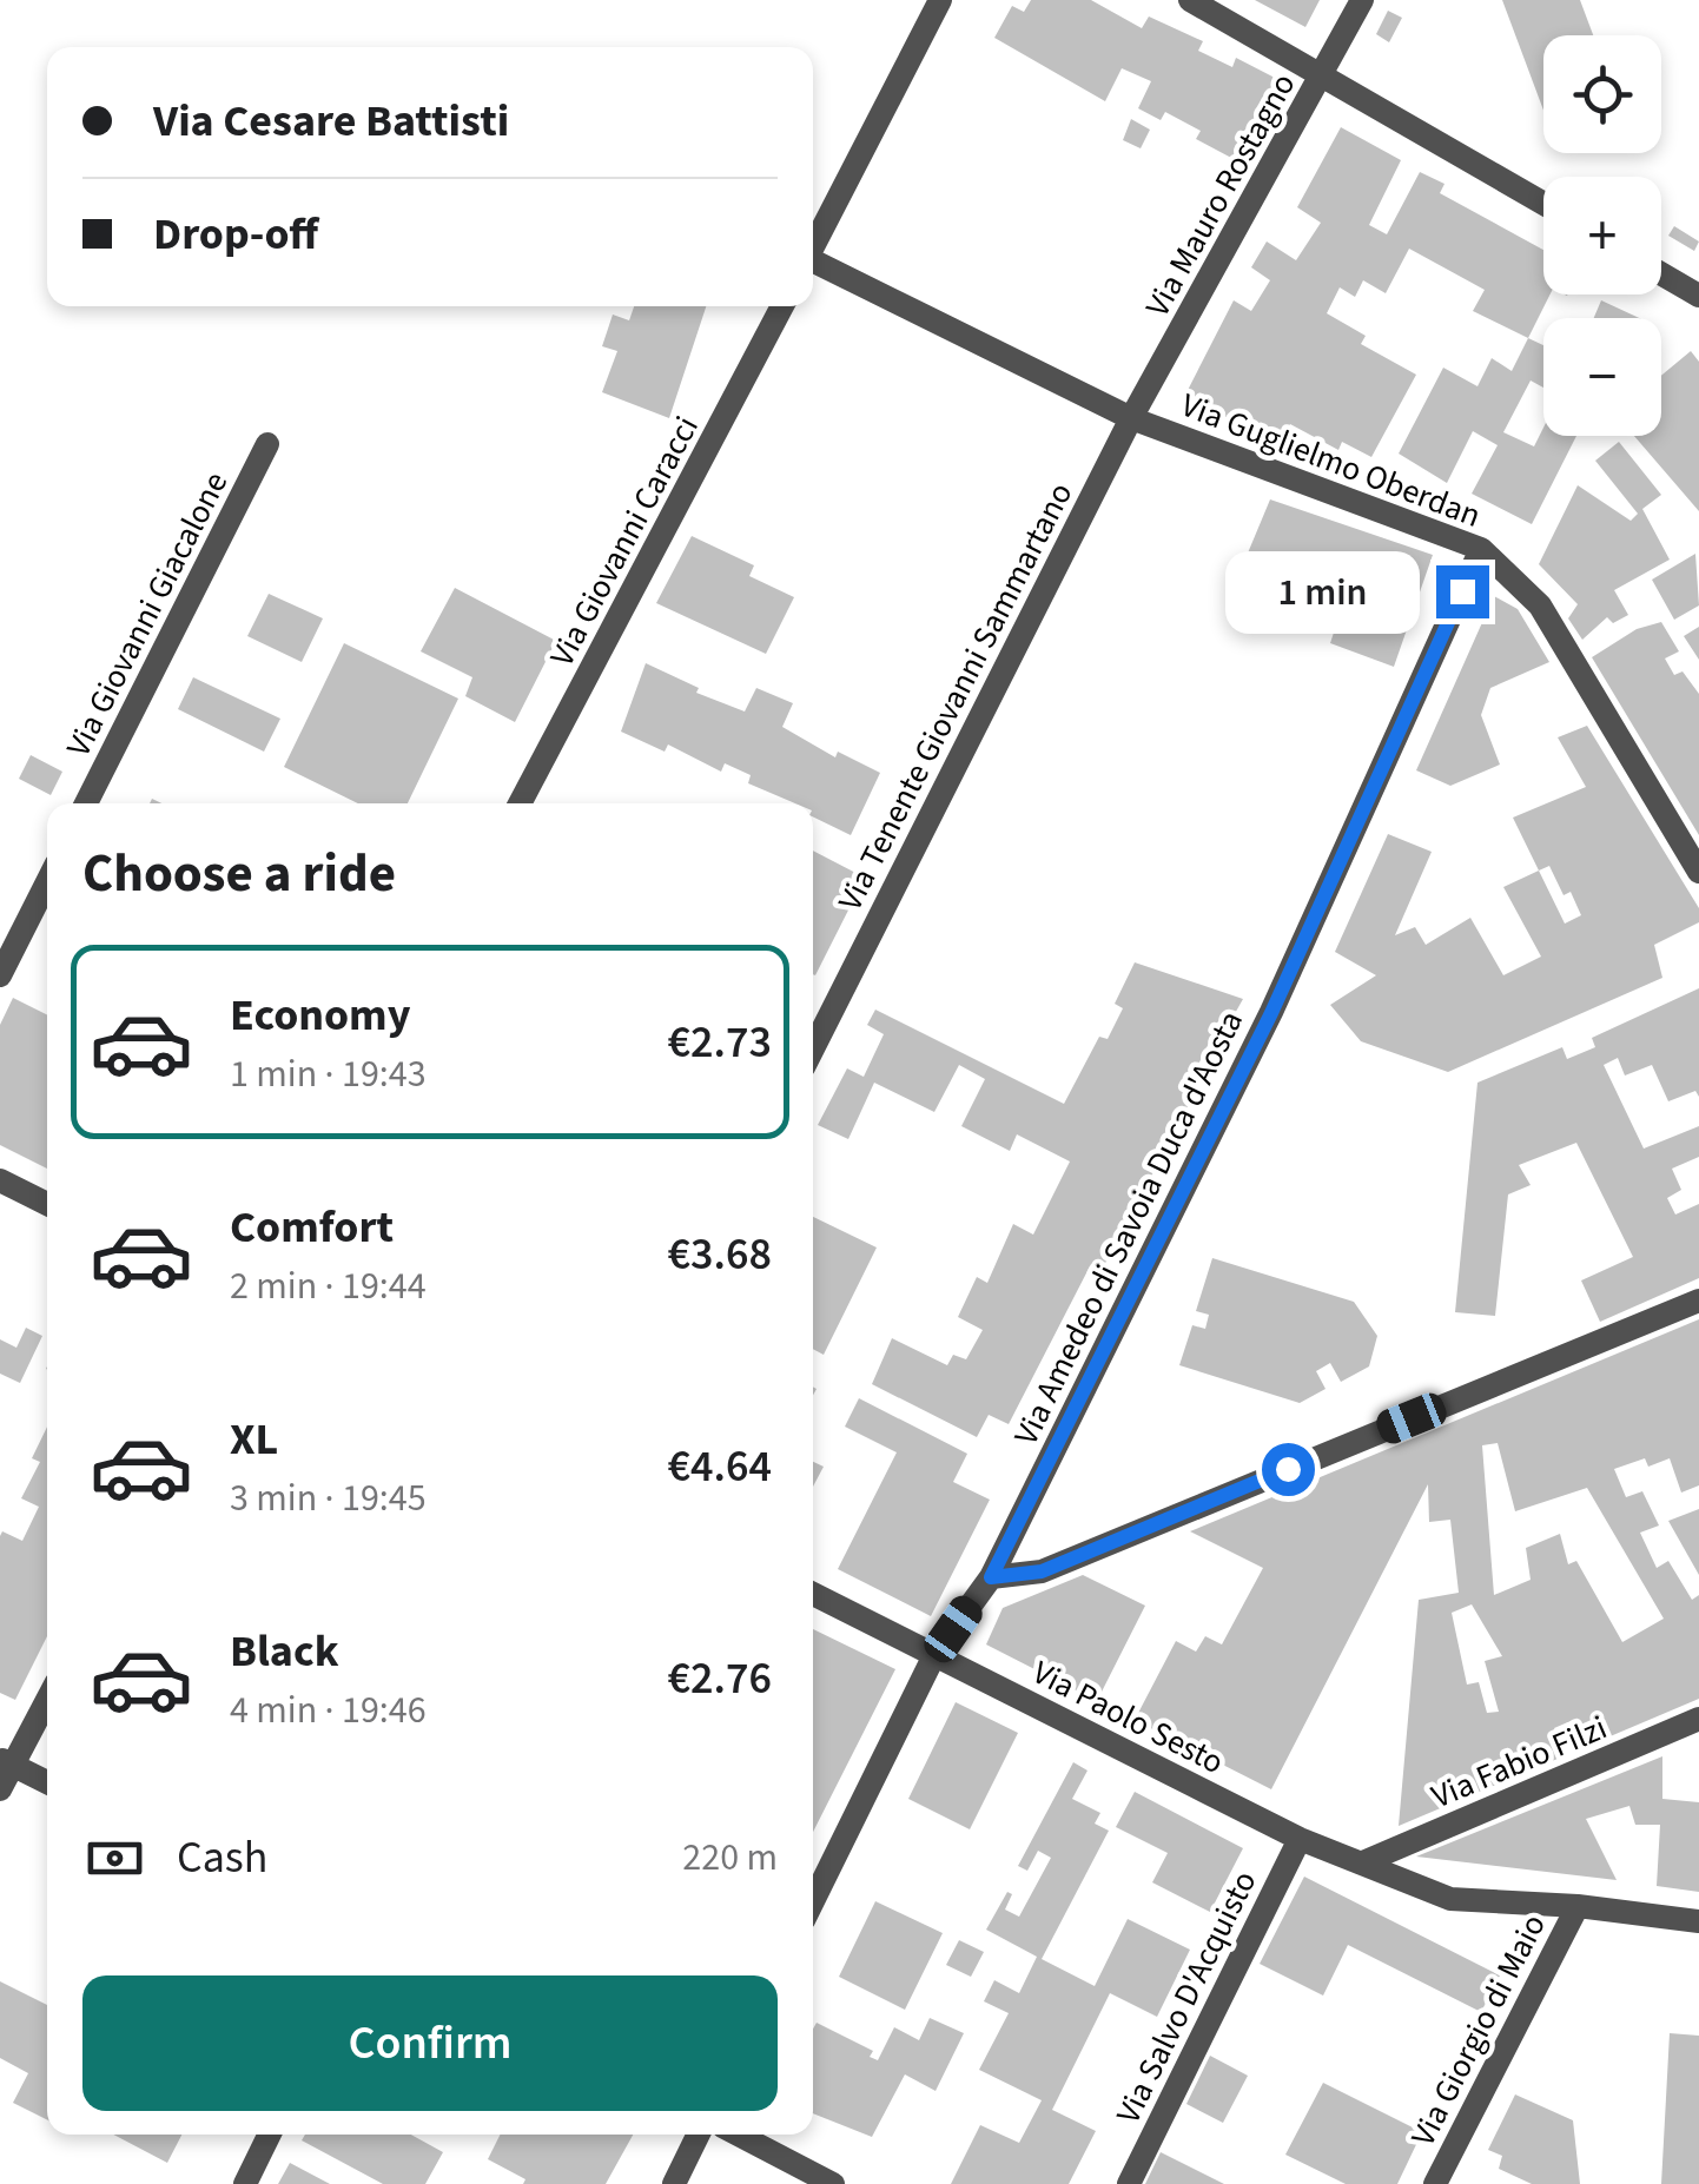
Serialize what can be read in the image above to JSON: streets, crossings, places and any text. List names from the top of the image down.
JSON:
{
  "streets": {
    "street": [
      "Via Mauro Rostagno",
      "Via Guglielmo Oberdan",
      "Via Giovanni Caracci",
      "Via Giovanni Giacalone",
      "Via Tenente Giovanni Sammartano",
      "Via Amedeo di Savoia Duca d'Aosta",
      "Via Paolo Sesto",
      "Via Fabio Filzi",
      "Via Salvo D'Acquisto",
      "Via Giorgio di Maio"
    ]
  },
  "crossings": [
    ["Via Mauro Rostagno", "Via Guglielmo Oberdan"],
    ["Via Mauro Rostagno", "Via Tenente Giovanni Sammartano"],
    ["Via Guglielmo Oberdan", "Via Tenente Giovanni Sammartano"],
    ["Via Guglielmo Oberdan", "Via Amedeo di Savoia Duca d'Aosta"],
    ["Via Amedeo di Savoia Duca d'Aosta", "Via Paolo Sesto"],
    ["Via Paolo Sesto", "Via Fabio Filzi"],
    ["Via Paolo Sesto", "Via Salvo D'Acquisto"],
    ["Via Paolo Sesto", "Via Giorgio di Maio"]
  ],
  "page": {
    "map_buttons": ["+", "−"],
    "banner": ["Via Cesare Battisti", "Drop-off"],
    "bubble": "1 min",
    "heading": "Choose a ride",
    "list": [
      {
        "name": "Economy",
        "note": "1 min · 19:43",
        "value": "€2.73"
      },
      {
        "name": "Comfort",
        "note": "2 min · 19:44",
        "value": "€3.68"
      },
      {
        "name": "XL",
        "note": "3 min · 19:45",
        "value": "€4.64"
      },
      {
        "name": "Black",
        "note": "4 min · 19:46",
        "value": "€2.76"
      }
    ],
    "pay": ["Cash", "220 m"],
    "buttons": "Confirm"
  }
}
